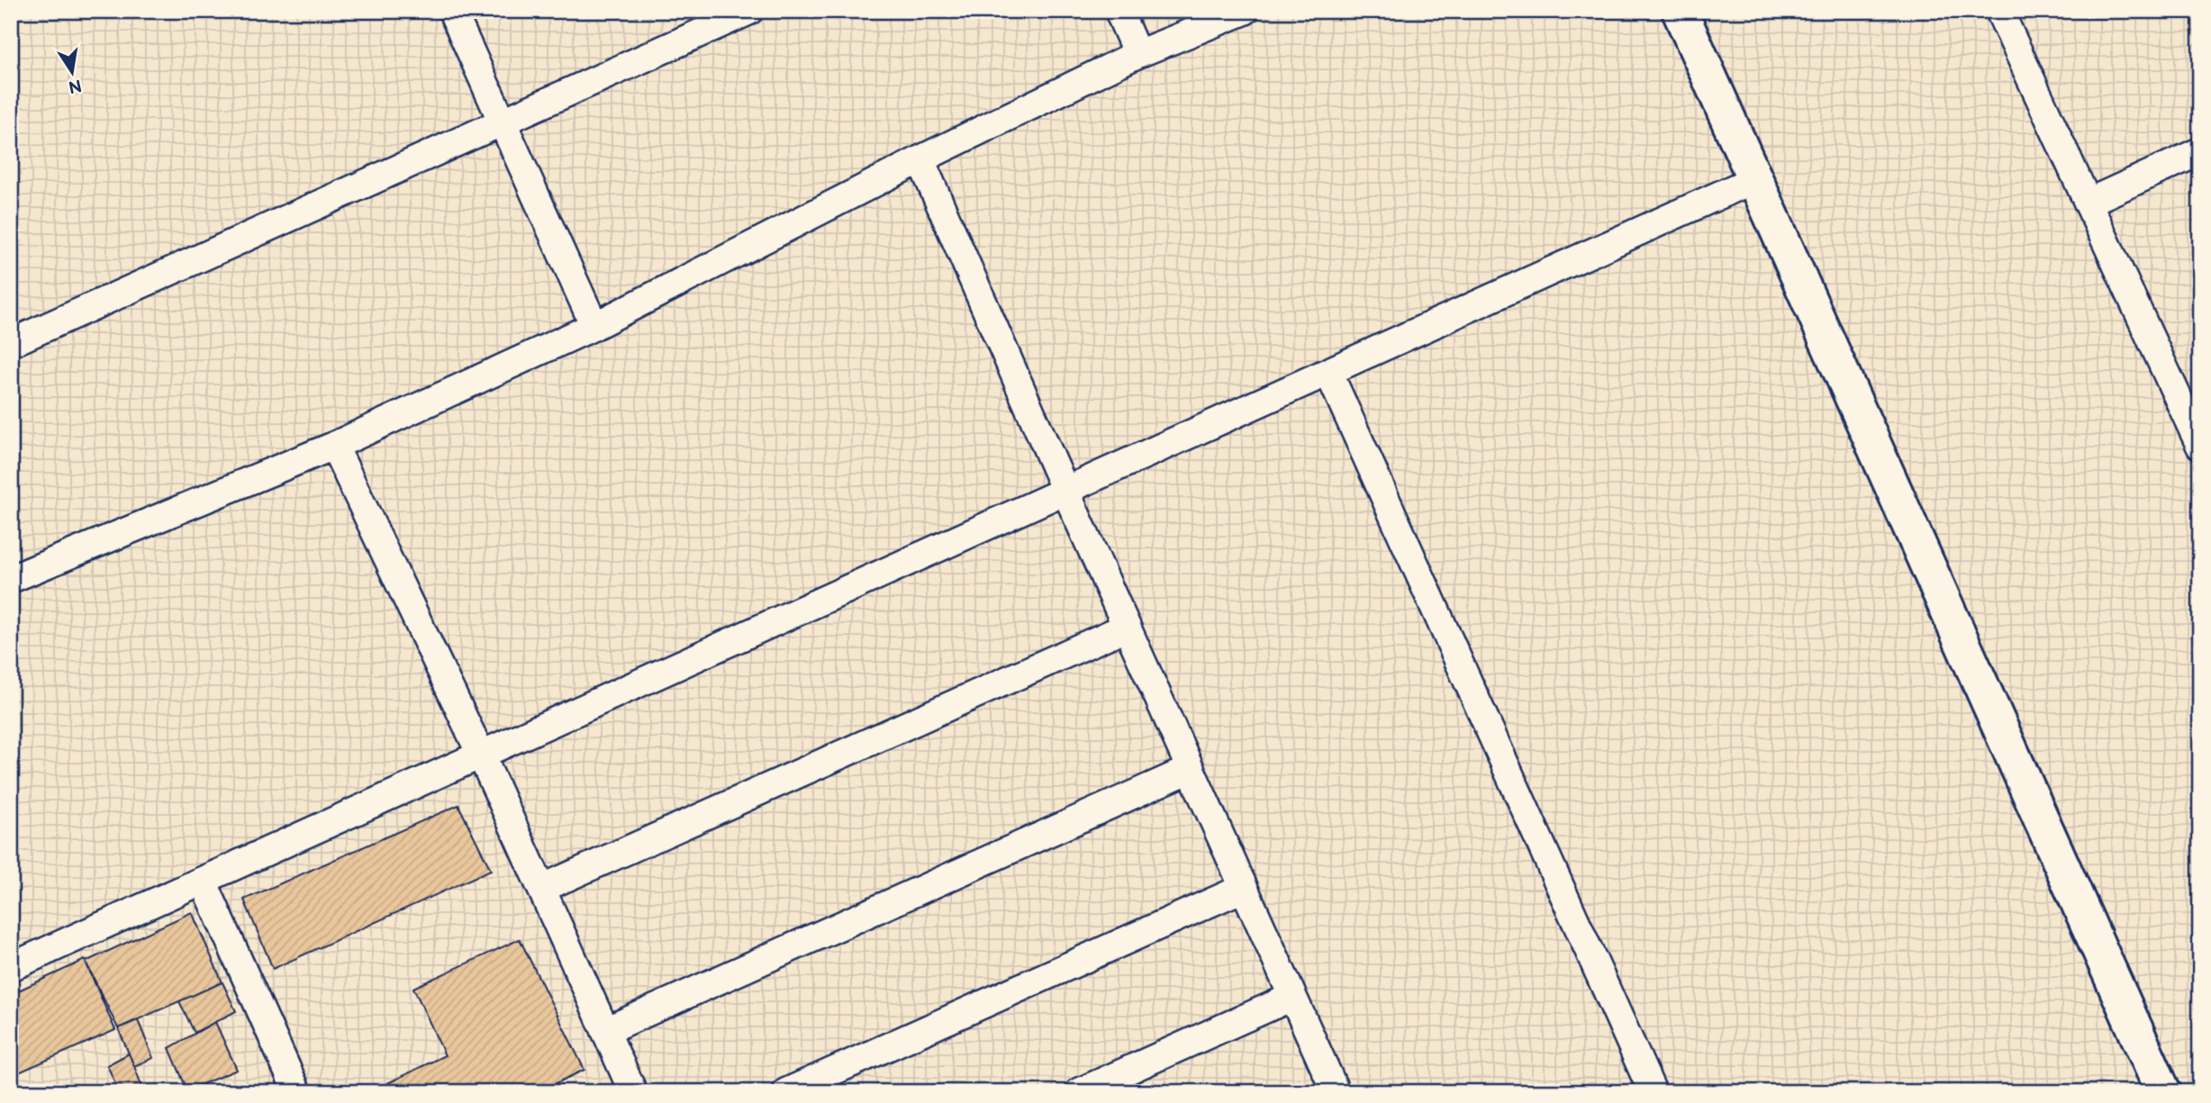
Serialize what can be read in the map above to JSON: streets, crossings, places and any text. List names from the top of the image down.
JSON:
{
  "north": "bottom"
}
